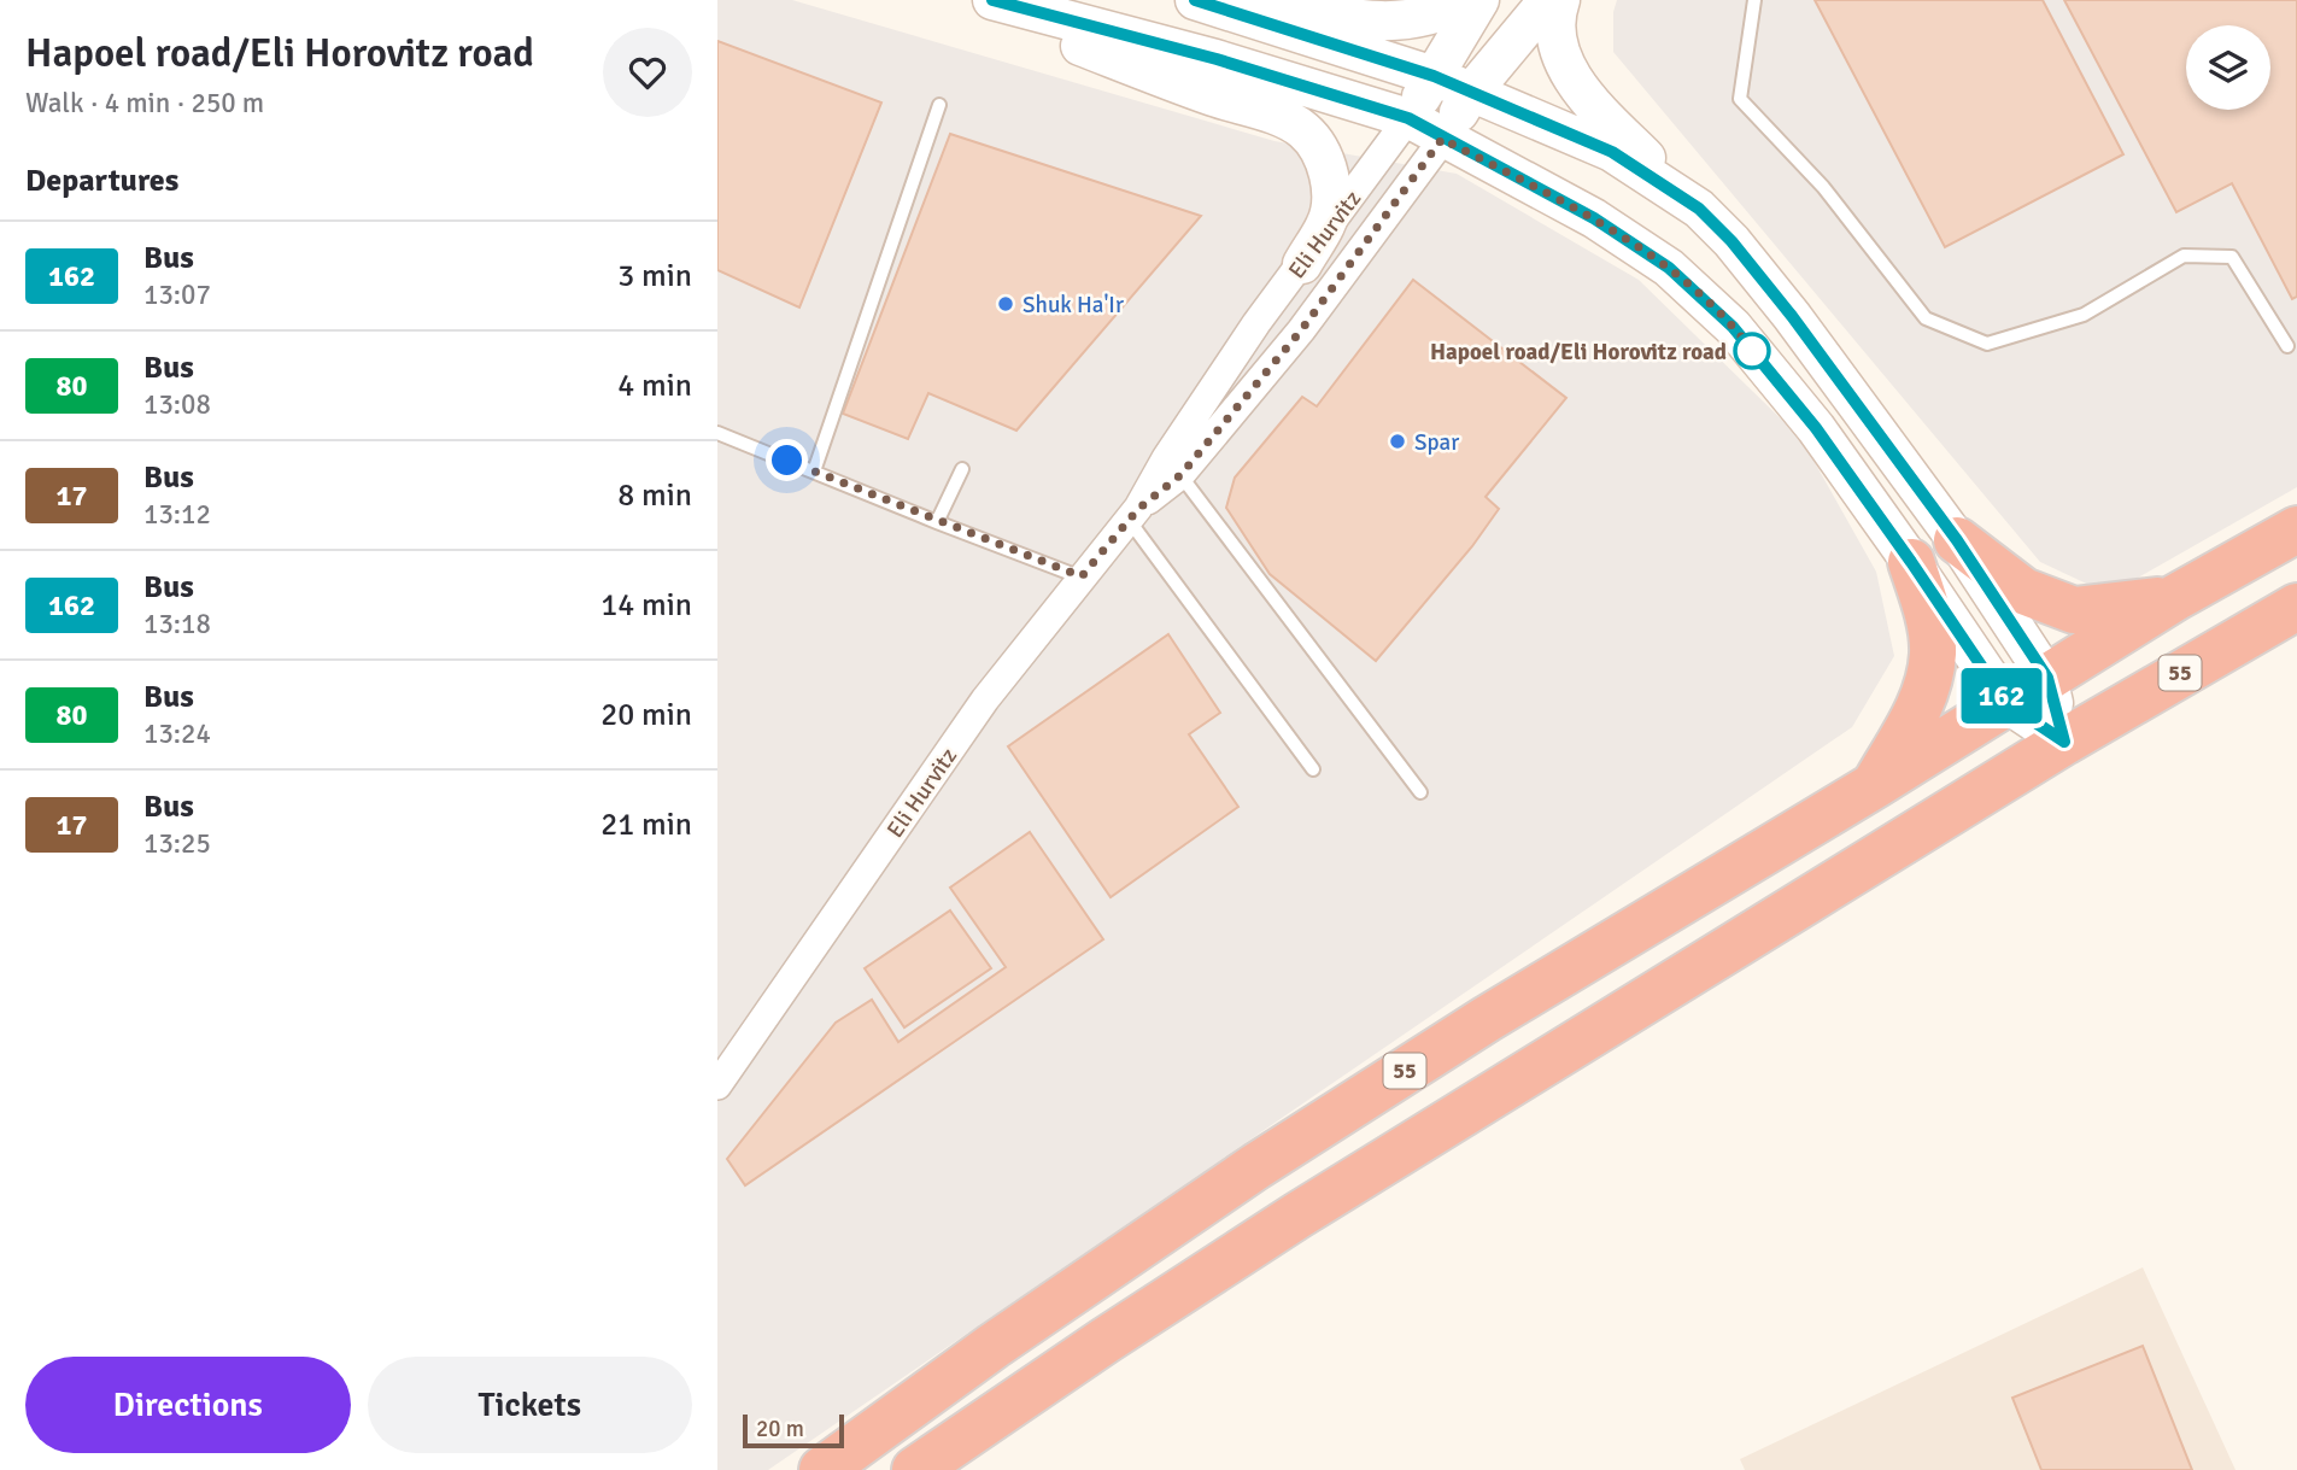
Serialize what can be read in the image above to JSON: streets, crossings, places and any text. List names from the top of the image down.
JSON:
{
  "streets": {
    "highway": ["55"],
    "main road": ["Eli Hurvitz"]
  },
  "places": ["Shuk Ha'Ir", "Hapoel road/Eli Horovitz road", "Spar"],
  "lines": ["bus line 162"],
  "scale_bar": "20 m",
  "page": {
    "heading": [
      ["Hapoel road/Eli Horovitz road", "Walk · 4 min · 250 m"],
      "Departures"
    ],
    "on_map": "162",
    "list": [
      {
        "mark": "162",
        "name": "Bus",
        "note": "13:07",
        "value": "3 min"
      },
      {
        "mark": "80",
        "name": "Bus",
        "note": "13:08",
        "value": "4 min"
      },
      {
        "mark": "17",
        "name": "Bus",
        "note": "13:12",
        "value": "8 min"
      },
      {
        "mark": "162",
        "name": "Bus",
        "note": "13:18",
        "value": "14 min"
      },
      {
        "mark": "80",
        "name": "Bus",
        "note": "13:24",
        "value": "20 min"
      },
      {
        "mark": "17",
        "name": "Bus",
        "note": "13:25",
        "value": "21 min"
      }
    ],
    "buttons": ["Directions", "Tickets"],
    "scale": "20 m"
  }
}
